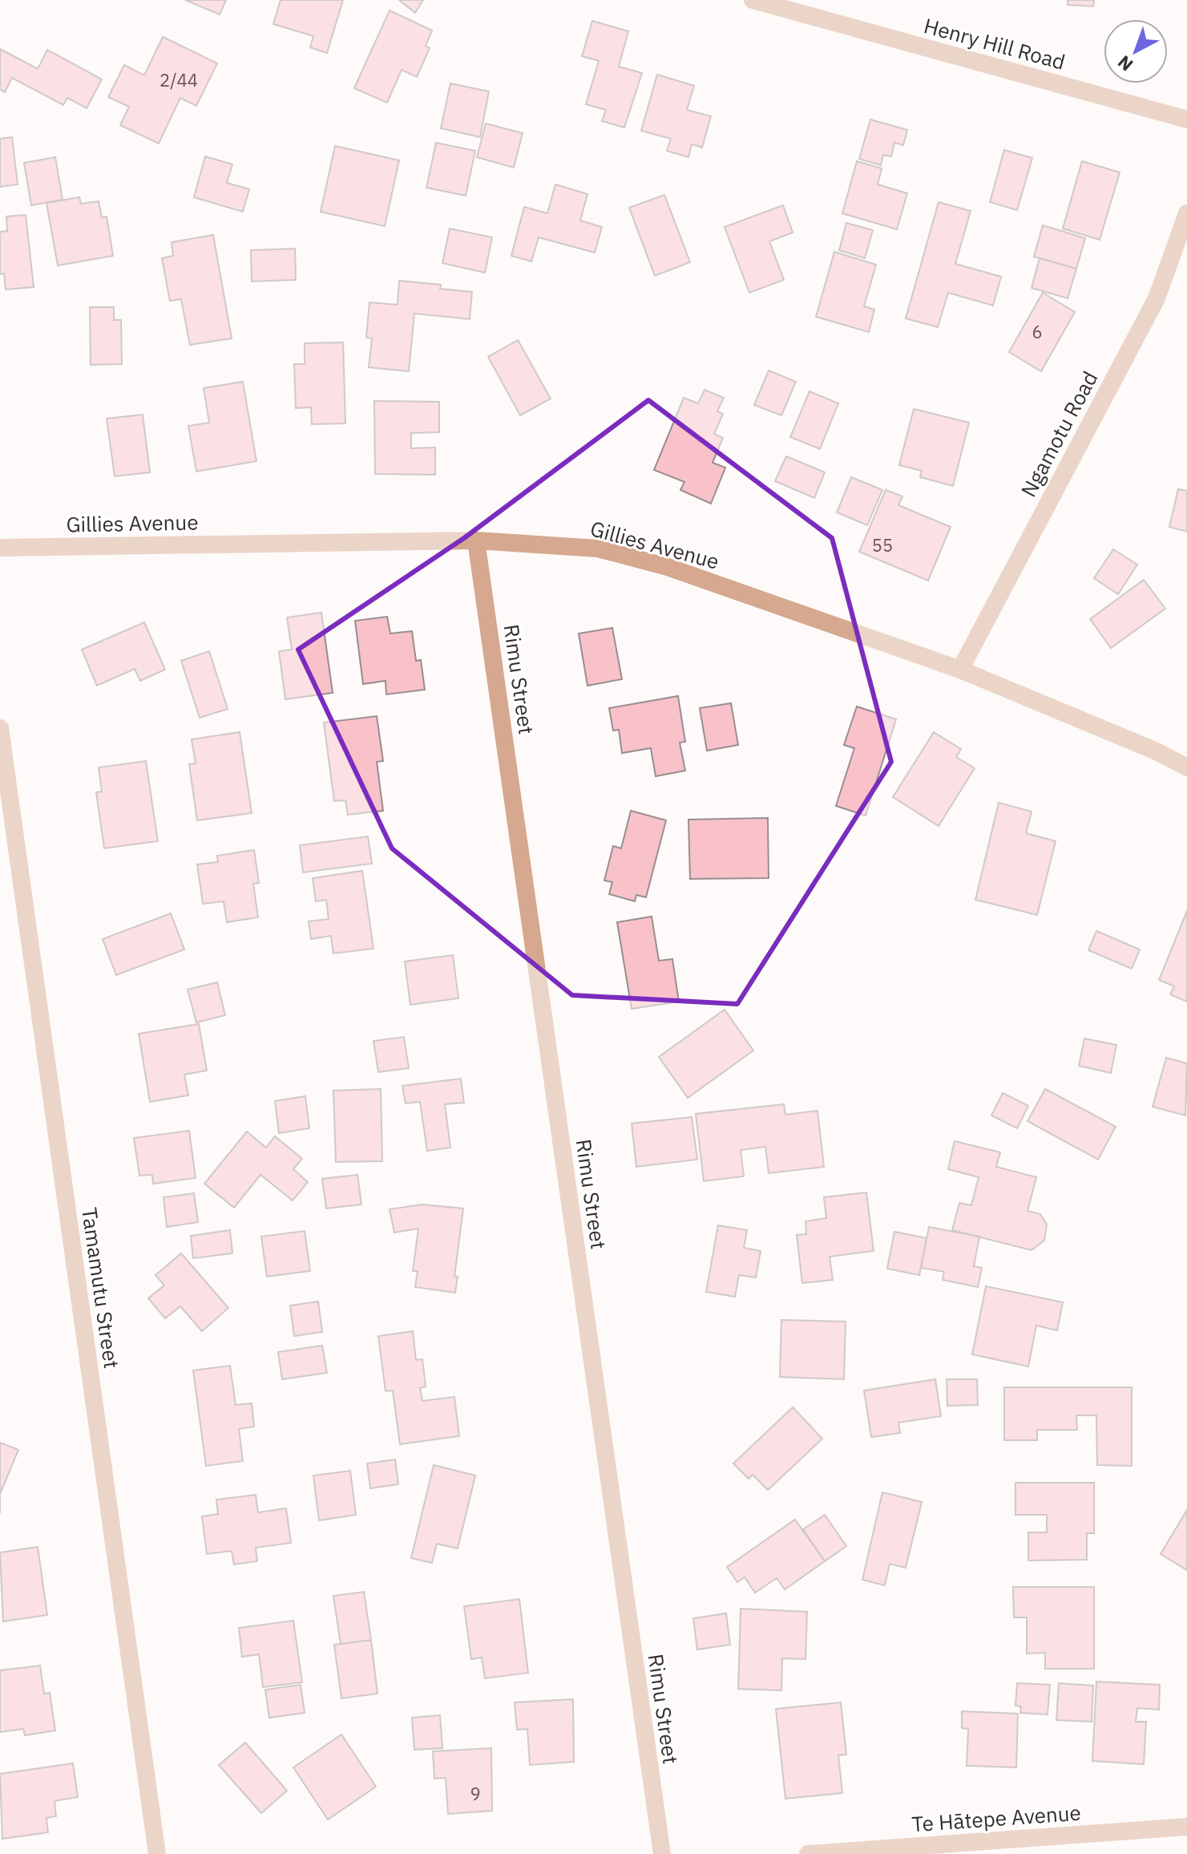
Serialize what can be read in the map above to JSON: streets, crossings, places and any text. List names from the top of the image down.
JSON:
{
  "streets": {
    "street": [
      "Henry Hill Road",
      "Ngamotu Road",
      "Gillies Avenue",
      "Rimu Street",
      "Tamamutu Street",
      "Te Hātepe Avenue"
    ]
  },
  "crossings": [
    ["Ngamotu Road", "Gillies Avenue"],
    ["Gillies Avenue", "Rimu Street"]
  ],
  "house_numbers": [
    "2/44",
    "6",
    "55",
    "9"
  ],
  "north": "bottom left"
}
